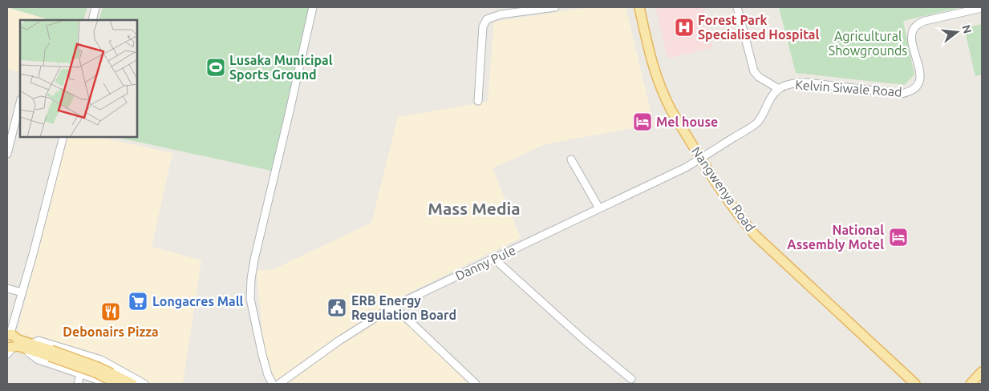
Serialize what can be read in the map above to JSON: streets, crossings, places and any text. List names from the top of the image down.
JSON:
{
  "streets": {
    "main road": ["Nangwenya Road"],
    "street": ["Kelvin Siwale Road", "Danny Pule"]
  },
  "crossings": [
    ["Kelvin Siwale Road", "Nangwenya Road"],
    ["Kelvin Siwale Road", "Danny Pule"],
    ["Nangwenya Road", "Danny Pule"]
  ],
  "districts": ["Mass Media"],
  "parks": ["Agricultural Showgrounds"],
  "places": {
    "hospital": ["Forest Park Specialised Hospital"],
    "sports": ["Lusaka Municipal Sports Ground"],
    "hotel": ["Mel house", "National Assembly Motel"],
    "supermarket": ["Longacres Mall"],
    "public building": ["ERB Energy Regulation Board"],
    "restaurant": ["Debonairs Pizza"]
  },
  "north": "right"
}
